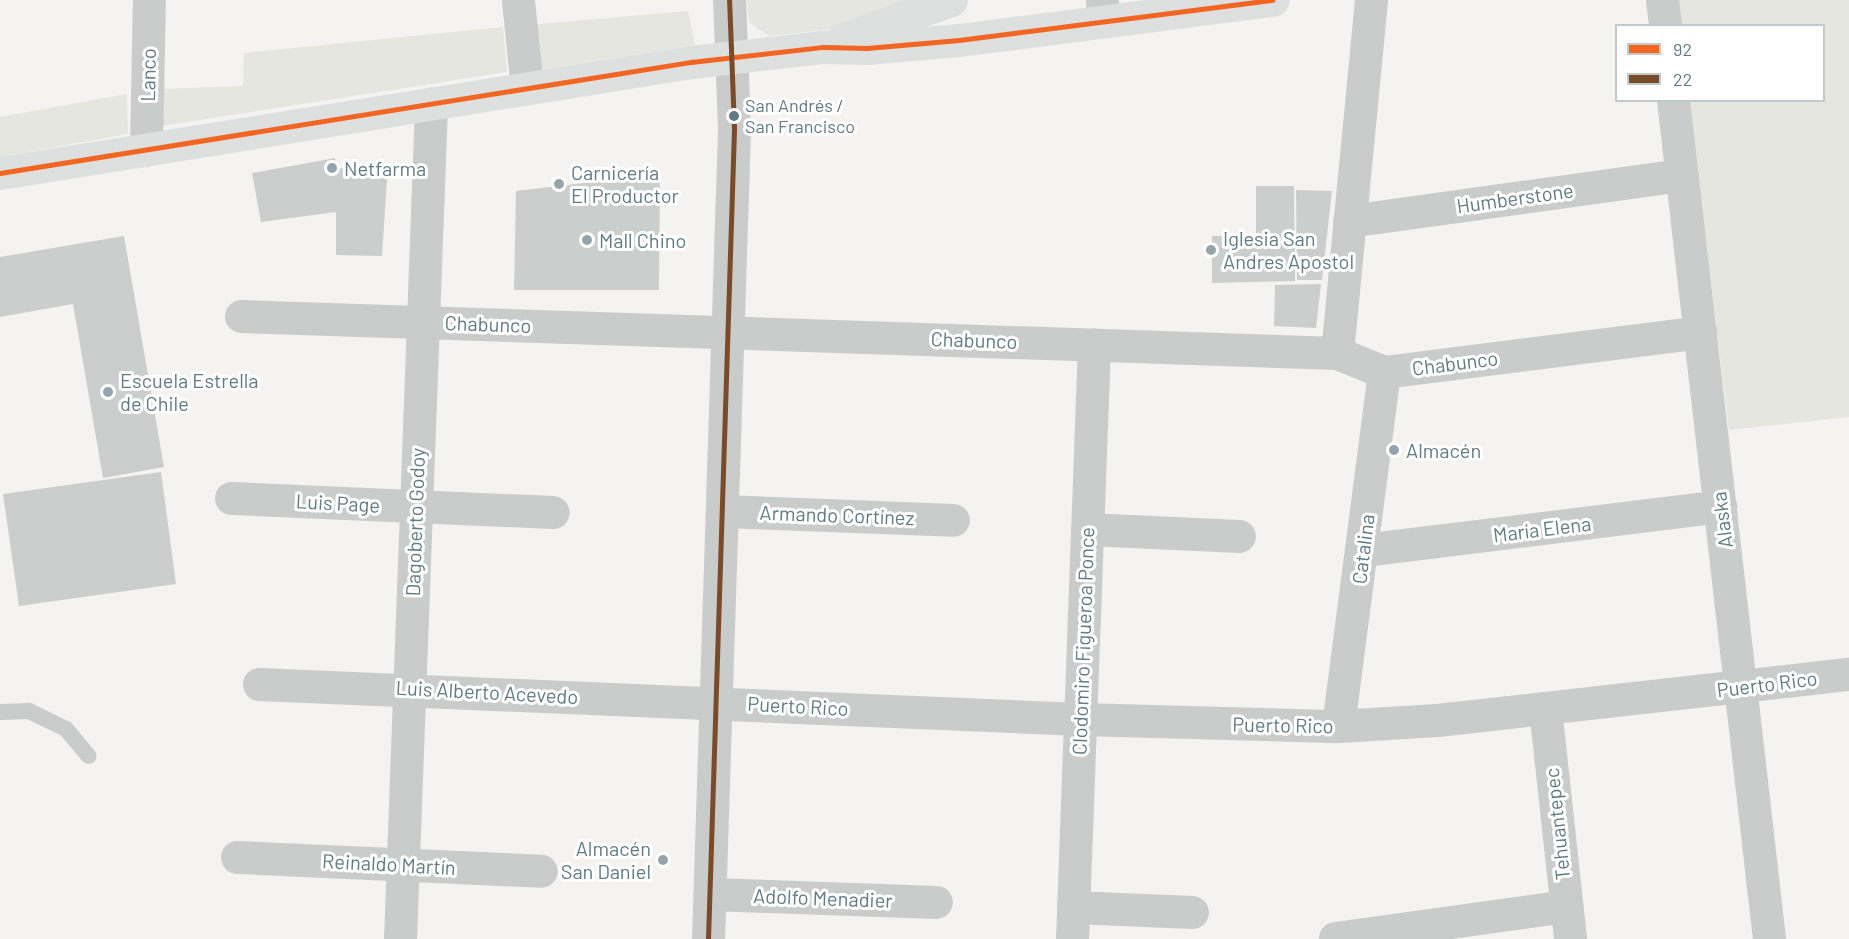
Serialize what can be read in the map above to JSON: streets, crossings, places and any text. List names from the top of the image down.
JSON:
{
  "streets": {
    "street": [
      "Lanco",
      "Humberstone",
      "Chabunco",
      "Luis Page",
      "Armando Cortínez",
      "Alaska",
      "Dagoberto Godoy",
      "María Elena",
      "Catalina",
      "Clodomiro Figueroa Ponce",
      "Puerto Rico",
      "Luis Alberto Acevedo",
      "Tehuantepec",
      "Reinaldo Martín",
      "Adolfo Menadier"
    ]
  },
  "crossings": [
    ["Humberstone", "Alaska"],
    ["Chabunco", "Alaska"],
    ["Chabunco", "Dagoberto Godoy"],
    ["Chabunco", "Catalina"],
    ["Chabunco", "Clodomiro Figueroa Ponce"],
    ["Luis Page", "Dagoberto Godoy"],
    ["Alaska", "María Elena"],
    ["Alaska", "Puerto Rico"],
    ["Dagoberto Godoy", "Luis Alberto Acevedo"],
    ["Dagoberto Godoy", "Reinaldo Martín"],
    ["María Elena", "Catalina"],
    ["Catalina", "Puerto Rico"],
    ["Clodomiro Figueroa Ponce", "Puerto Rico"],
    ["Puerto Rico", "Luis Alberto Acevedo"],
    ["Puerto Rico", "Tehuantepec"]
  ],
  "places": [
    "San Andrés / San Francisco",
    "Netfarma",
    "Carnicería El Productor",
    "Mall Chino",
    "Iglesia San Andres Apostol",
    "Escuela Estrella de Chile",
    "Almacén",
    "Almacén San Daniel"
  ],
  "lines": ["transit line 92", "transit line 22"],
  "legend": ["92", "22"]
}
